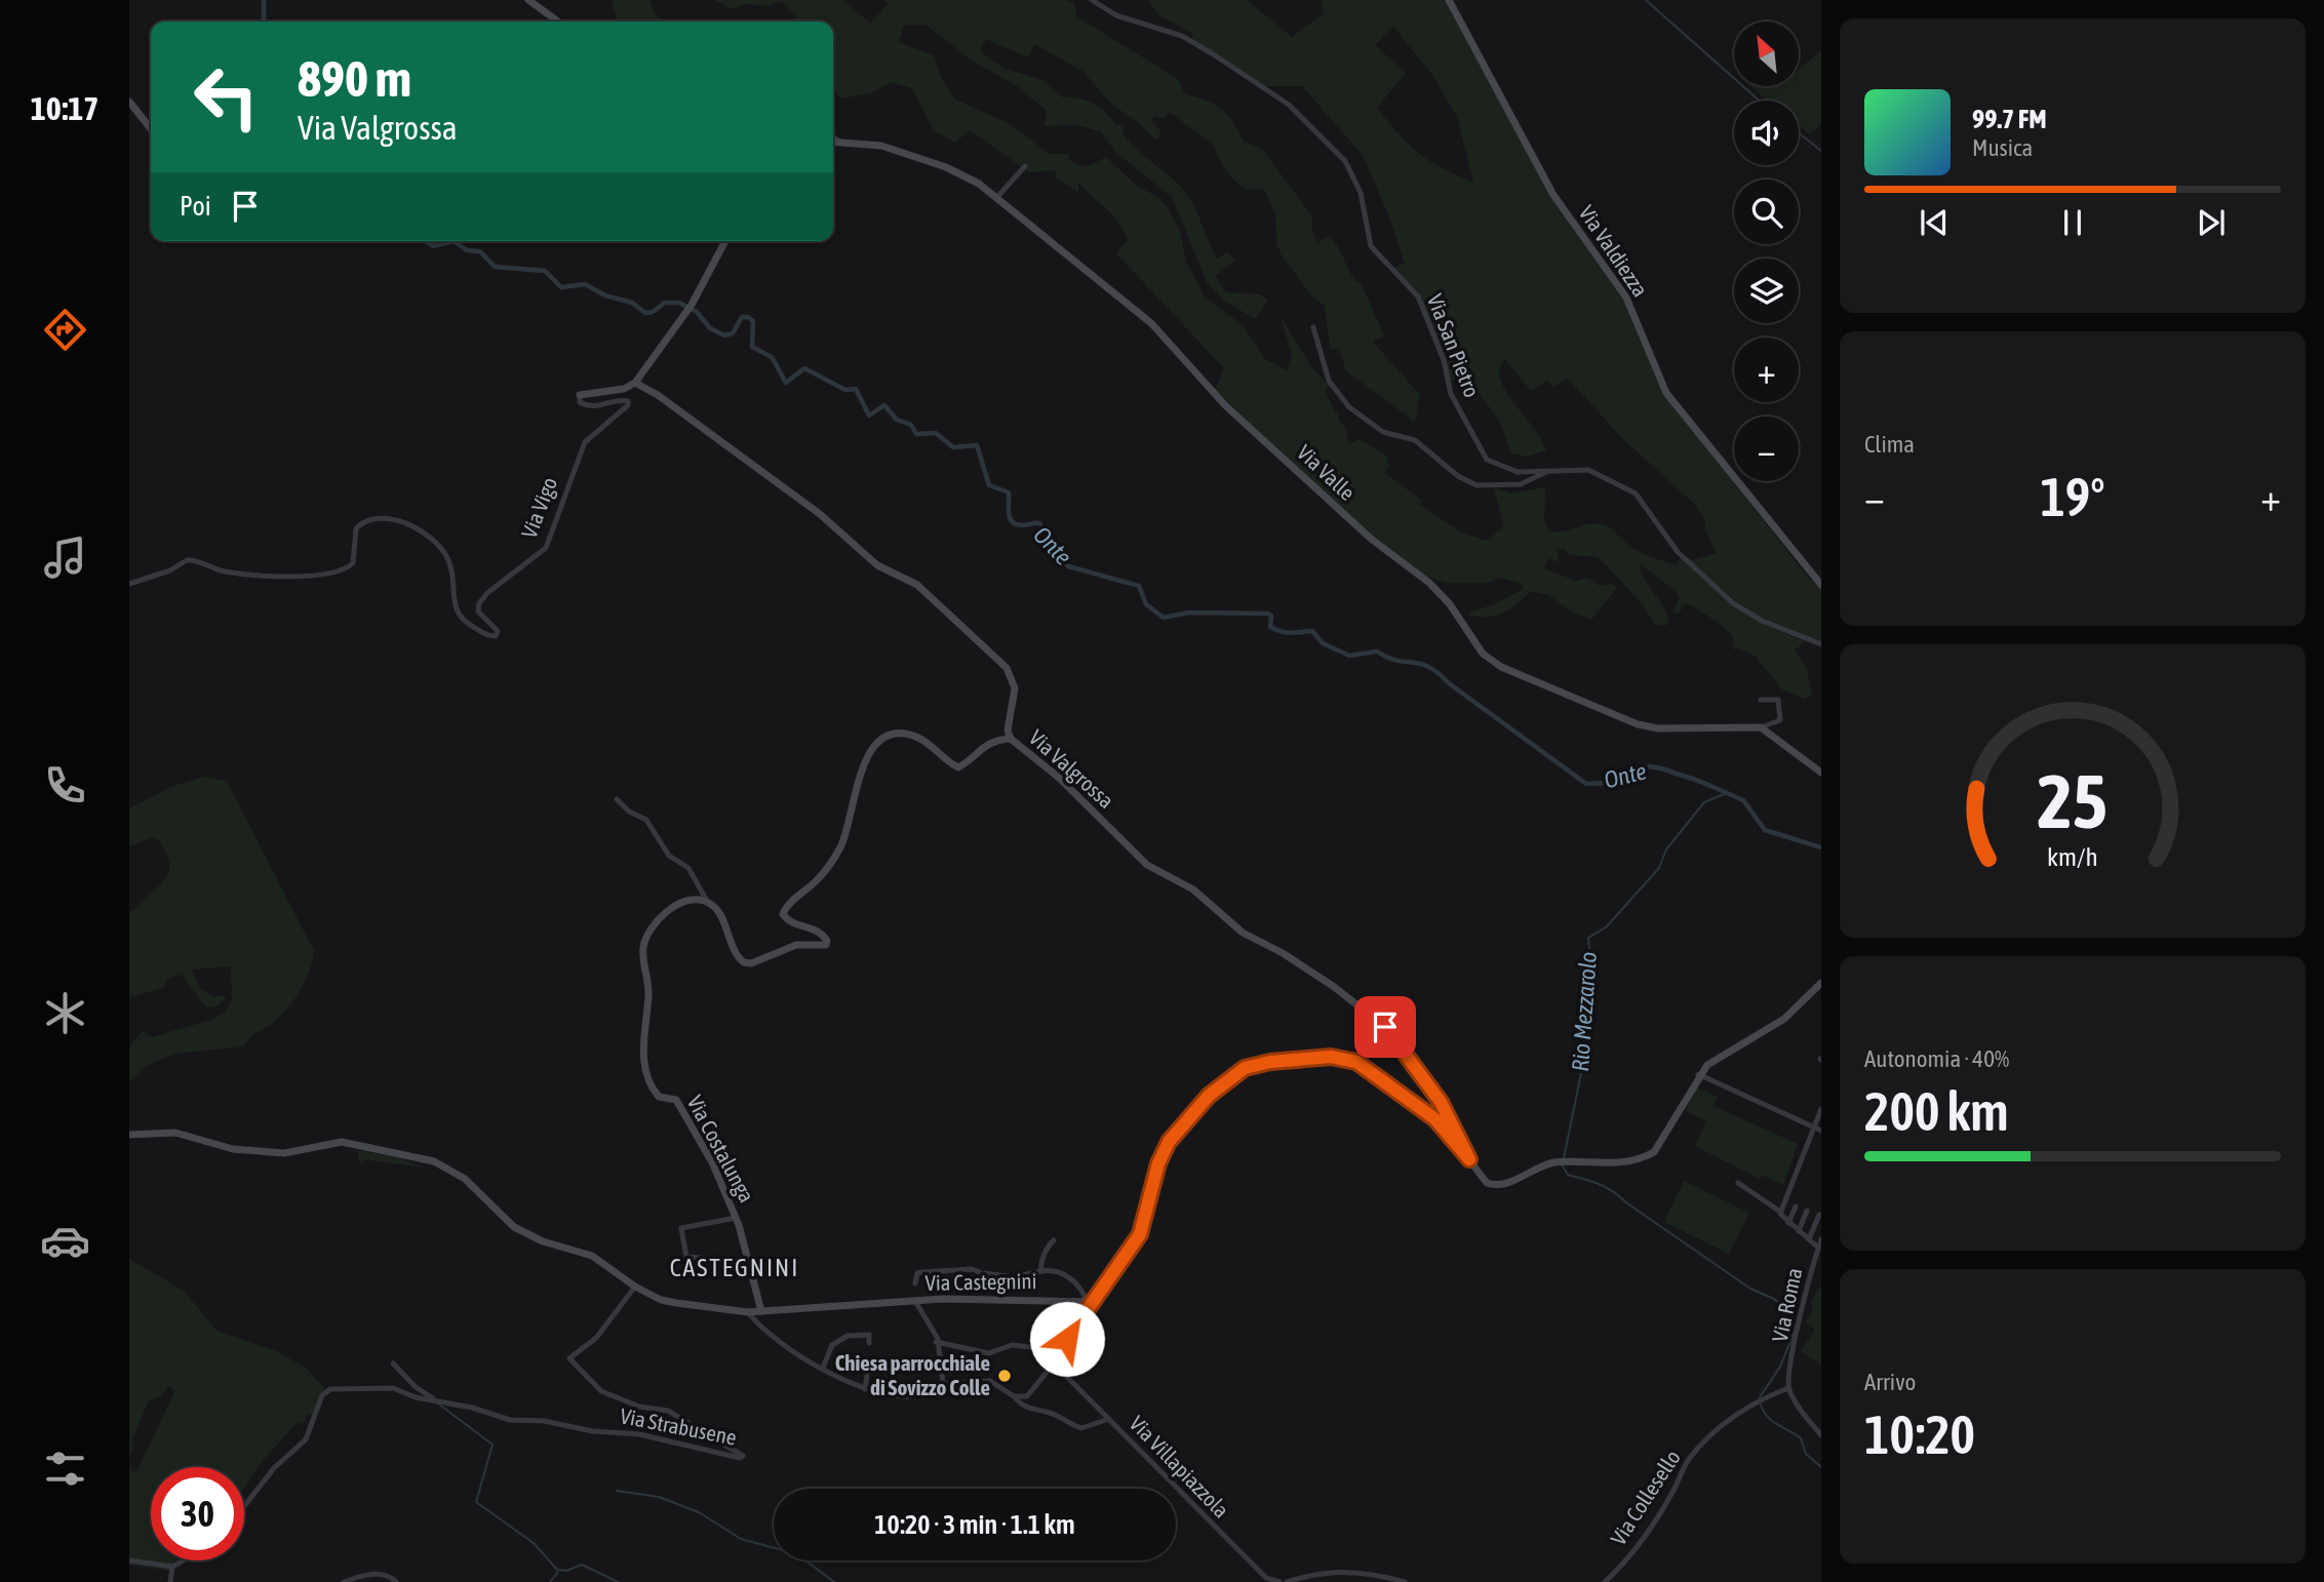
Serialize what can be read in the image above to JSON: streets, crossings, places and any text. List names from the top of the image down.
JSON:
{
  "streets": {
    "street": [
      "Via Valdiezza",
      "Via San Pietro",
      "Via Valle",
      "Via Vigo",
      "Via Valgrossa",
      "Via Costalunga",
      "Via Castegnini",
      "Via Roma",
      "Via Strabusene",
      "Via Villapiazzola",
      "Via Collesello"
    ]
  },
  "crossings": [
    ["Via Vigo", "Via Valgrossa"],
    ["Via Costalunga", "Via Castegnini"],
    ["Via Castegnini", "Via Strabusene"],
    ["Via Roma", "Via Collesello"]
  ],
  "districts": ["CASTEGNINI"],
  "water": ["Onte", "Rio Mezzarolo"],
  "places": ["Chiesa parrocchiale di Sovizzo Colle"],
  "north": "top left",
  "page": {
    "tabs": "10:17",
    "map_buttons": ["+", "−"],
    "turn": ["890 m", "Via Valgrossa"],
    "song": ["99.7 FM", "Musica"],
    "then": "Poi",
    "tile": [
      "Clima",
      ["Autonomia · 40%", "200 km"],
      ["Arrivo", "10:20"]
    ],
    "heat": ["−", "19°", "+"],
    "limit": "30",
    "trip": "10:20 · 3 min · 1.1 km",
    "gauge": ["25", "km/h"]
  }
}
